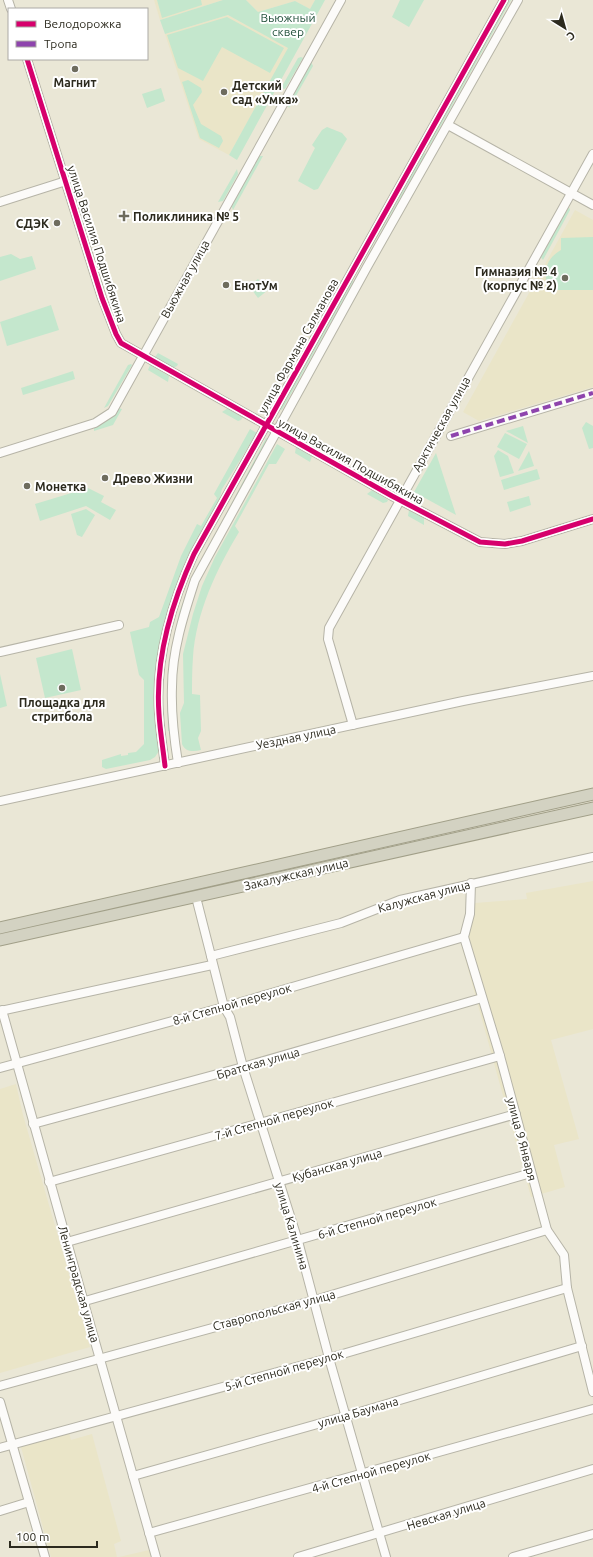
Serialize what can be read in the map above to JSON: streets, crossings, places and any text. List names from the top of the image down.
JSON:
{
  "streets": {
    "highway": ["Закалужская улица"],
    "street": [
      "улица Василия Подшибякина",
      "Вьюжная улица",
      "улица Фармана Салманова",
      "Арктическая улица",
      "Уездная улица",
      "Калужская улица",
      "8-й Степной переулок",
      "Братская улица",
      "7-й Степной переулок",
      "улица 9 Января",
      "Кубанская улица",
      "6-й Степной переулок",
      "улица Калинина",
      "Ленинградская улица",
      "Ставропольская улица",
      "5-й Степной переулок",
      "улица Баумана",
      "4-й Степной переулок",
      "Невская улица"
    ]
  },
  "crossings": [
    ["улица Василия Подшибякина", "Вьюжная улица"],
    ["улица Василия Подшибякина", "улица Фармана Салманова"],
    ["улица Василия Подшибякина", "Арктическая улица"],
    ["улица Фармана Салманова", "Уездная улица"],
    ["Арктическая улица", "Уездная улица"],
    ["Закалужская улица", "улица Калинина"],
    ["Калужская улица", "улица Калинина"],
    ["Калужская улица", "Ленинградская улица"],
    ["8-й Степной переулок", "улица 9 Января"],
    ["8-й Степной переулок", "улица Калинина"],
    ["8-й Степной переулок", "Ленинградская улица"],
    ["Братская улица", "улица 9 Января"],
    ["Братская улица", "улица Калинина"],
    ["Братская улица", "Ленинградская улица"],
    ["7-й Степной переулок", "улица 9 Января"],
    ["7-й Степной переулок", "улица Калинина"],
    ["7-й Степной переулок", "Ленинградская улица"],
    ["улица 9 Января", "Кубанская улица"],
    ["улица 9 Января", "6-й Степной переулок"],
    ["улица 9 Января", "Ставропольская улица"],
    ["улица 9 Января", "5-й Степной переулок"],
    ["улица 9 Января", "улица Баумана"],
    ["Кубанская улица", "улица Калинина"],
    ["Кубанская улица", "Ленинградская улица"],
    ["6-й Степной переулок", "улица Калинина"],
    ["6-й Степной переулок", "Ленинградская улица"],
    ["улица Калинина", "Ставропольская улица"],
    ["улица Калинина", "5-й Степной переулок"],
    ["улица Калинина", "улица Баумана"],
    ["улица Калинина", "4-й Степной переулок"],
    ["улица Калинина", "Невская улица"],
    ["Ленинградская улица", "Ставропольская улица"],
    ["Ленинградская улица", "5-й Степной переулок"],
    ["Ленинградская улица", "улица Баумана"],
    ["Ленинградская улица", "4-й Степной переулок"]
  ],
  "parks": ["Вьюжный сквер"],
  "places": {
    "other": [
      "Магнит",
      "Детский сад «Умка»",
      "СДЭК",
      "Гимназия № 4 (корпус № 2)",
      "ЕнотУм",
      "Древо Жизни",
      "Монетка",
      "Площадка для стритбола"
    ],
    "health": ["Поликлиника № 5"]
  },
  "legend": ["Велодорожка", "Тропа"],
  "scale_bar": "100 m",
  "north": "bottom right"
}
